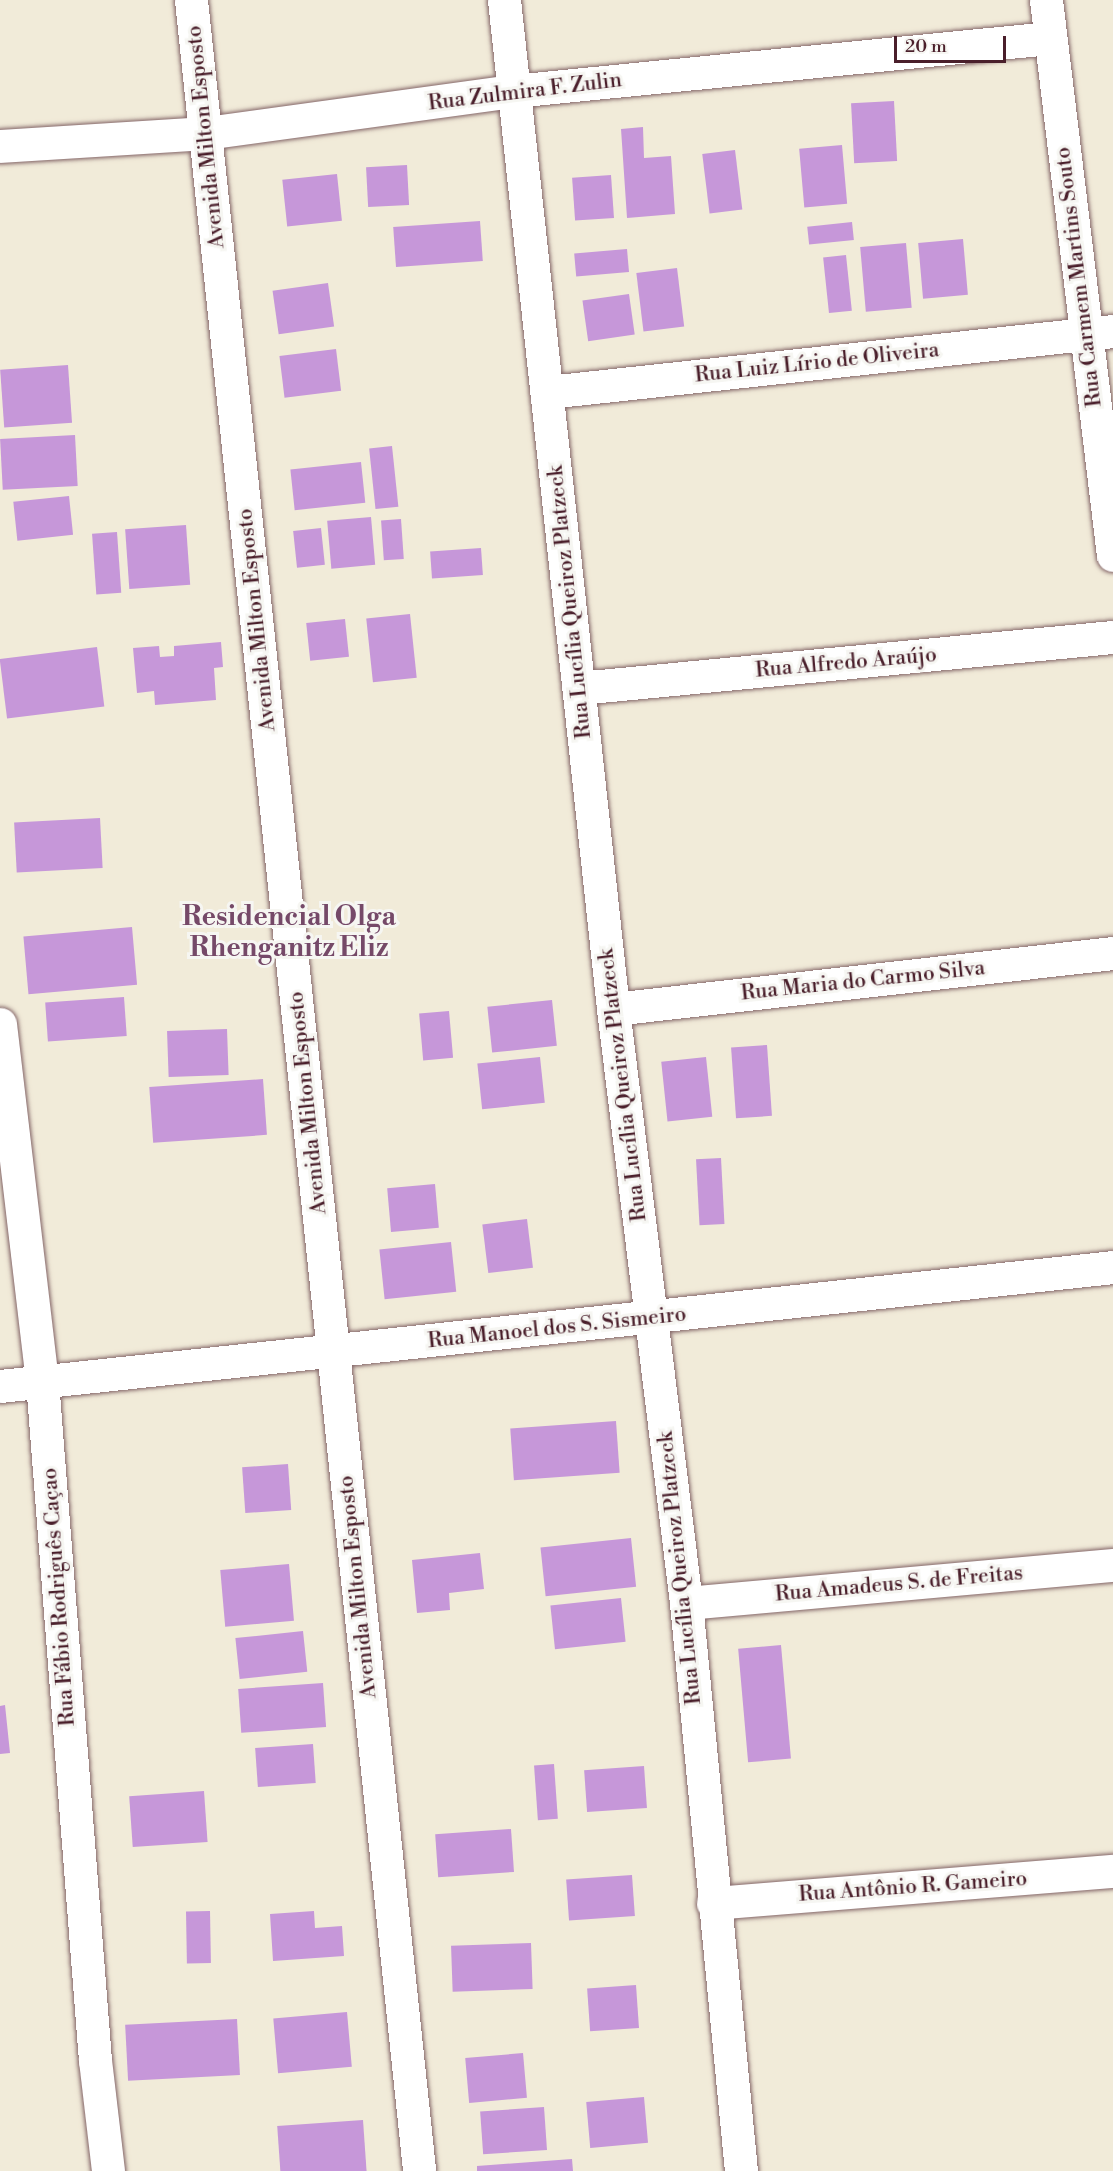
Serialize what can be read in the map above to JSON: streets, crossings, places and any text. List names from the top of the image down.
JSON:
{
  "streets": {
    "street": [
      "Rua Zulmira F. Zulin",
      "Avenida Milton Esposto",
      "Rua Carmem Martins Souto",
      "Rua Luiz Lírio de Oliveira",
      "Rua Lucília Queiroz Platzeck",
      "Rua Alfredo Araújo",
      "Rua Maria do Carmo Silva",
      "Rua Manoel dos S. Sismeiro",
      "Rua Amadeus S. de Freitas",
      "Rua Fábio Rodriguês Caçao",
      "Rua Antônio R. Gameiro"
    ]
  },
  "crossings": [
    ["Rua Zulmira F. Zulin", "Avenida Milton Esposto"],
    ["Rua Zulmira F. Zulin", "Rua Carmem Martins Souto"],
    ["Rua Zulmira F. Zulin", "Rua Lucília Queiroz Platzeck"],
    ["Avenida Milton Esposto", "Rua Manoel dos S. Sismeiro"],
    ["Rua Carmem Martins Souto", "Rua Luiz Lírio de Oliveira"],
    ["Rua Luiz Lírio de Oliveira", "Rua Lucília Queiroz Platzeck"],
    ["Rua Lucília Queiroz Platzeck", "Rua Alfredo Araújo"],
    ["Rua Lucília Queiroz Platzeck", "Rua Maria do Carmo Silva"],
    ["Rua Lucília Queiroz Platzeck", "Rua Manoel dos S. Sismeiro"],
    ["Rua Lucília Queiroz Platzeck", "Rua Amadeus S. de Freitas"],
    ["Rua Lucília Queiroz Platzeck", "Rua Antônio R. Gameiro"],
    ["Rua Manoel dos S. Sismeiro", "Rua Fábio Rodriguês Caçao"]
  ],
  "districts": ["Residencial Olga Rhenganitz Eliz"],
  "scale_bar": "20 m"
}
